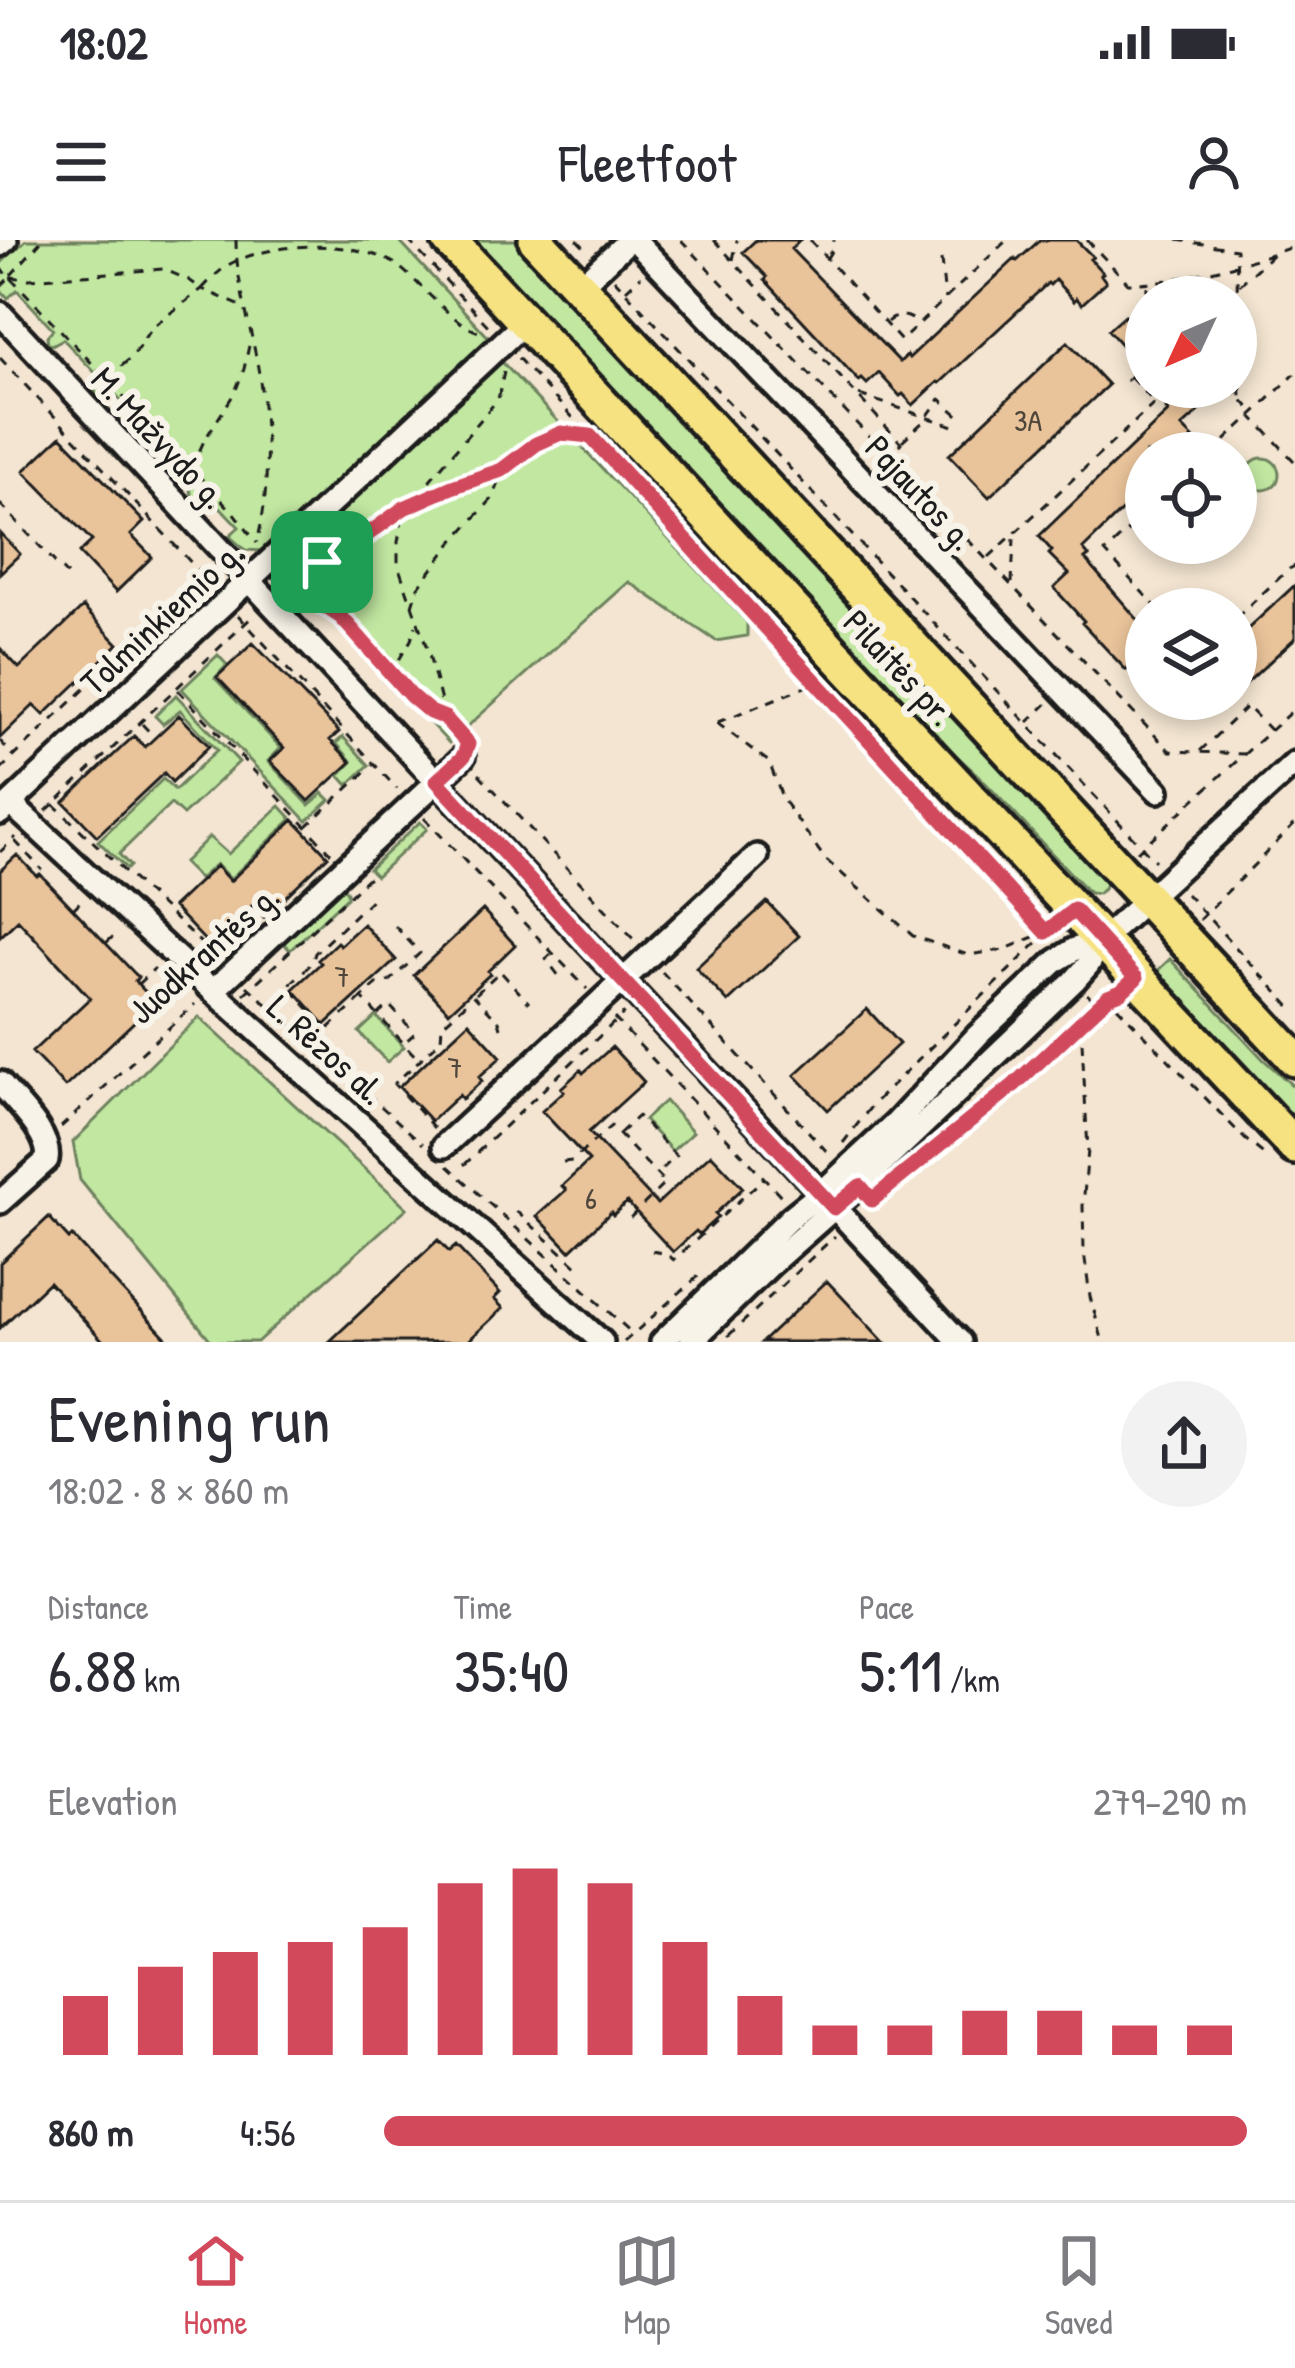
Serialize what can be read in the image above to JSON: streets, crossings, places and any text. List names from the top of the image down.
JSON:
{
  "streets": {
    "main road": ["Pilaitės pr."],
    "street": [
      "M. Mažvydo g.",
      "Pajautos g.",
      "Tolminkiemio g.",
      "Juodkrantės g.",
      "L. Rėzos al."
    ]
  },
  "crossings": [
    ["M. Mažvydo g.", "Tolminkiemio g."],
    ["M. Mažvydo g.", "Juodkrantės g."],
    ["Tolminkiemio g.", "Pilaitės pr."],
    ["Tolminkiemio g.", "L. Rėzos al."],
    ["Juodkrantės g.", "L. Rėzos al."]
  ],
  "house_numbers": [
    "3A",
    "7",
    "7",
    "6"
  ],
  "north": "bottom left",
  "page": {
    "status": "18:02",
    "header": "Fleetfoot",
    "heading": ["Evening run", "18:02 · 8 × 860 m"],
    "stats": [
      ["Distance", "6.88 km"],
      ["Time", "35:40"],
      ["Pace", "5:11 /km"]
    ],
    "chart": ["Elevation", "279–290 m"],
    "list": [
      {
        "name": "860 m",
        "note": "4:56"
      }
    ],
    "tabs": ["Home", "Map", "Saved"]
  }
}
